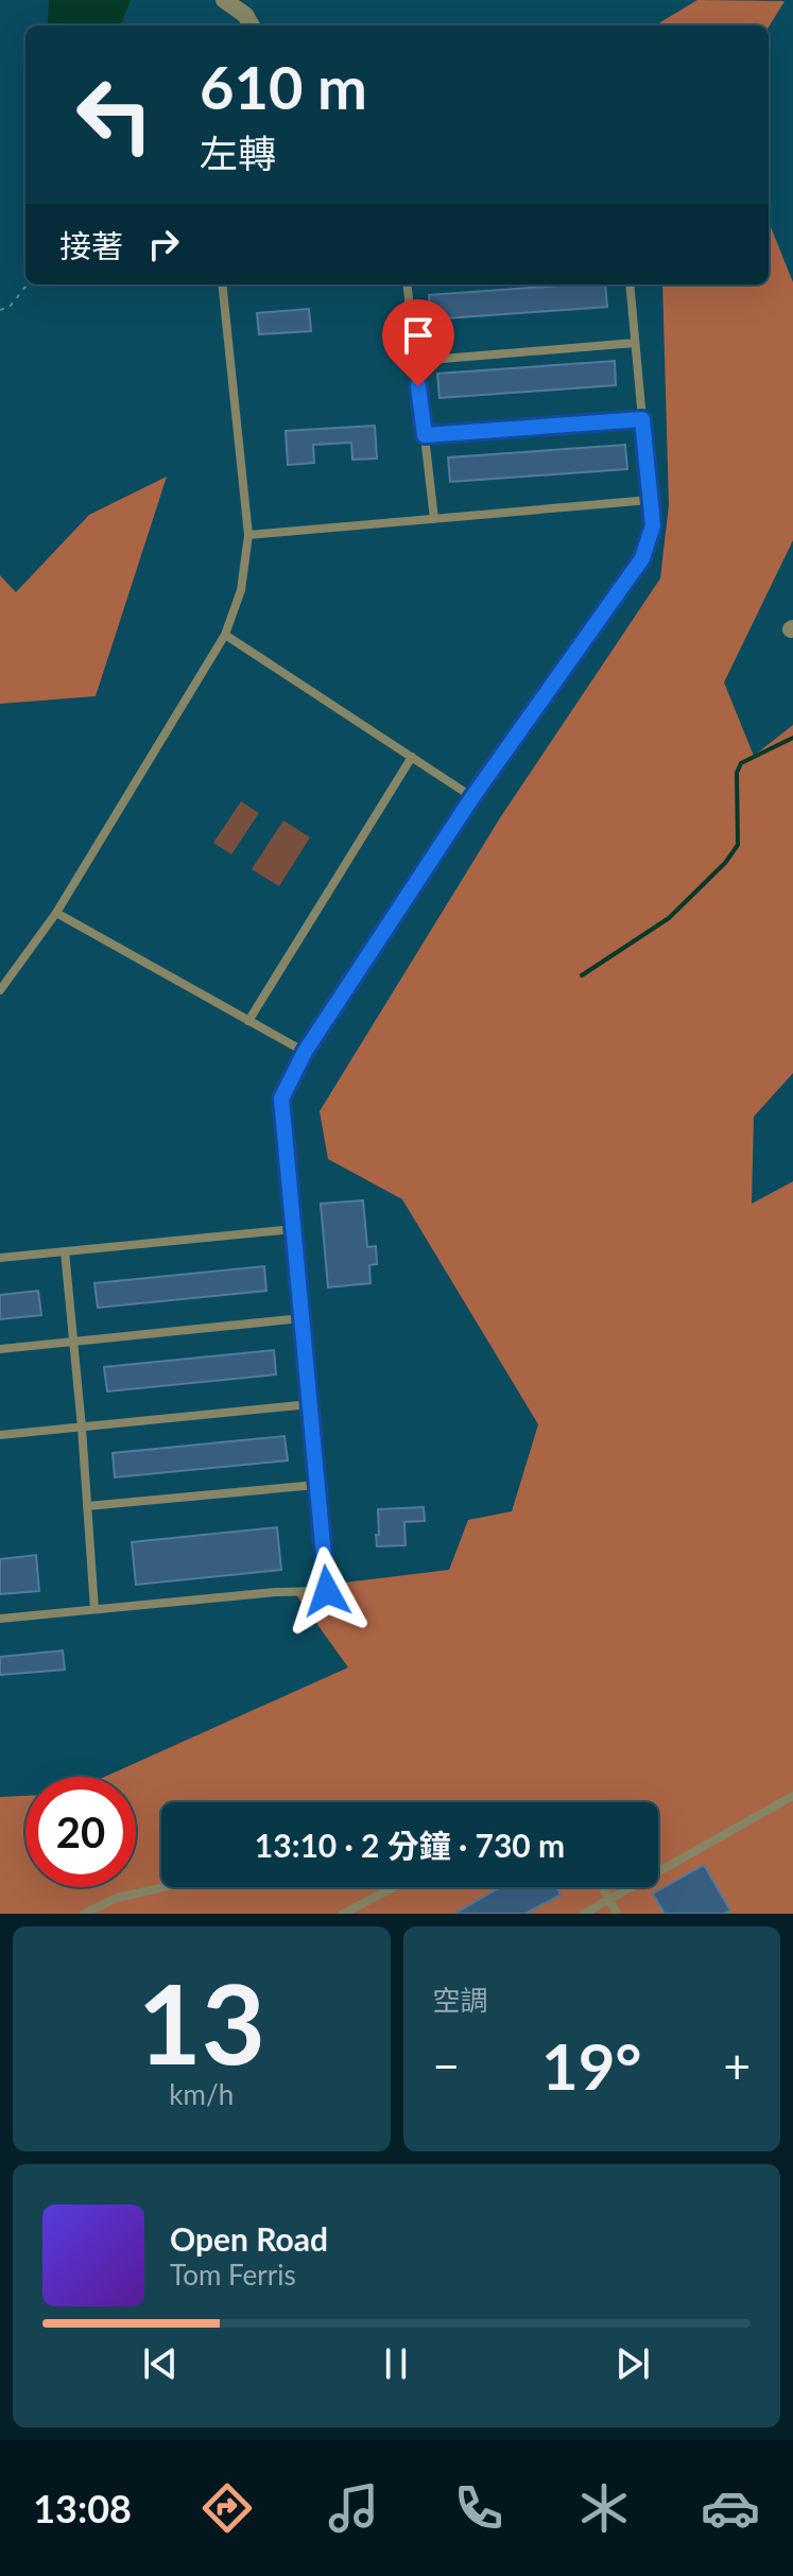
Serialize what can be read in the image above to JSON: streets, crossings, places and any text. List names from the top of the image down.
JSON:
{
  "page": {
    "turn": ["610 m", "左轉"],
    "then": "接著",
    "limit": "20",
    "trip": "13:10 · 2 分鐘 · 730 m",
    "tile": [
      ["13", "km/h"],
      "空調"
    ],
    "heat": ["−", "19°", "+"],
    "song": ["Open Road", "Tom Ferris"],
    "tabs": "13:08"
  }
}
